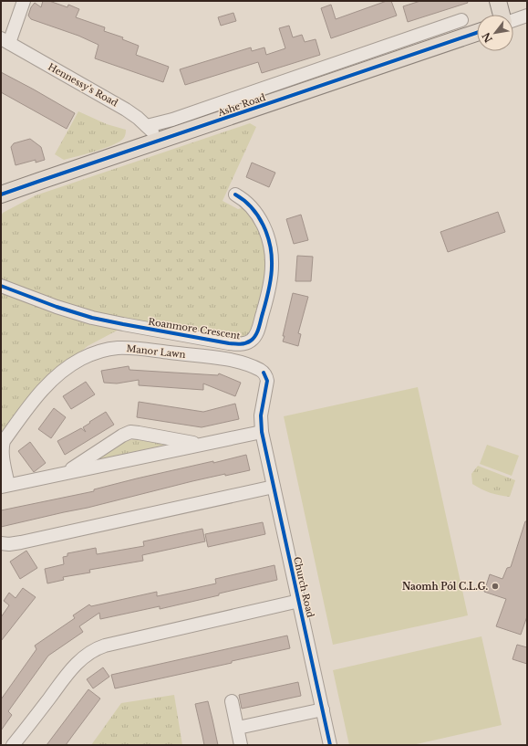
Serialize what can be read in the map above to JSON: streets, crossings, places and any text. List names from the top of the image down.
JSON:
{
  "streets": {
    "main road": ["Ashe Road"],
    "street": [
      "Hennessy's Road",
      "Roanmore Crescent",
      "Manor Lawn",
      "Church Road"
    ]
  },
  "crossings": [
    ["Hennessy's Road", "Ashe Road"],
    ["Manor Lawn", "Church Road"]
  ],
  "places": ["Naomh Pól C.L.G."],
  "north": "bottom left"
}
